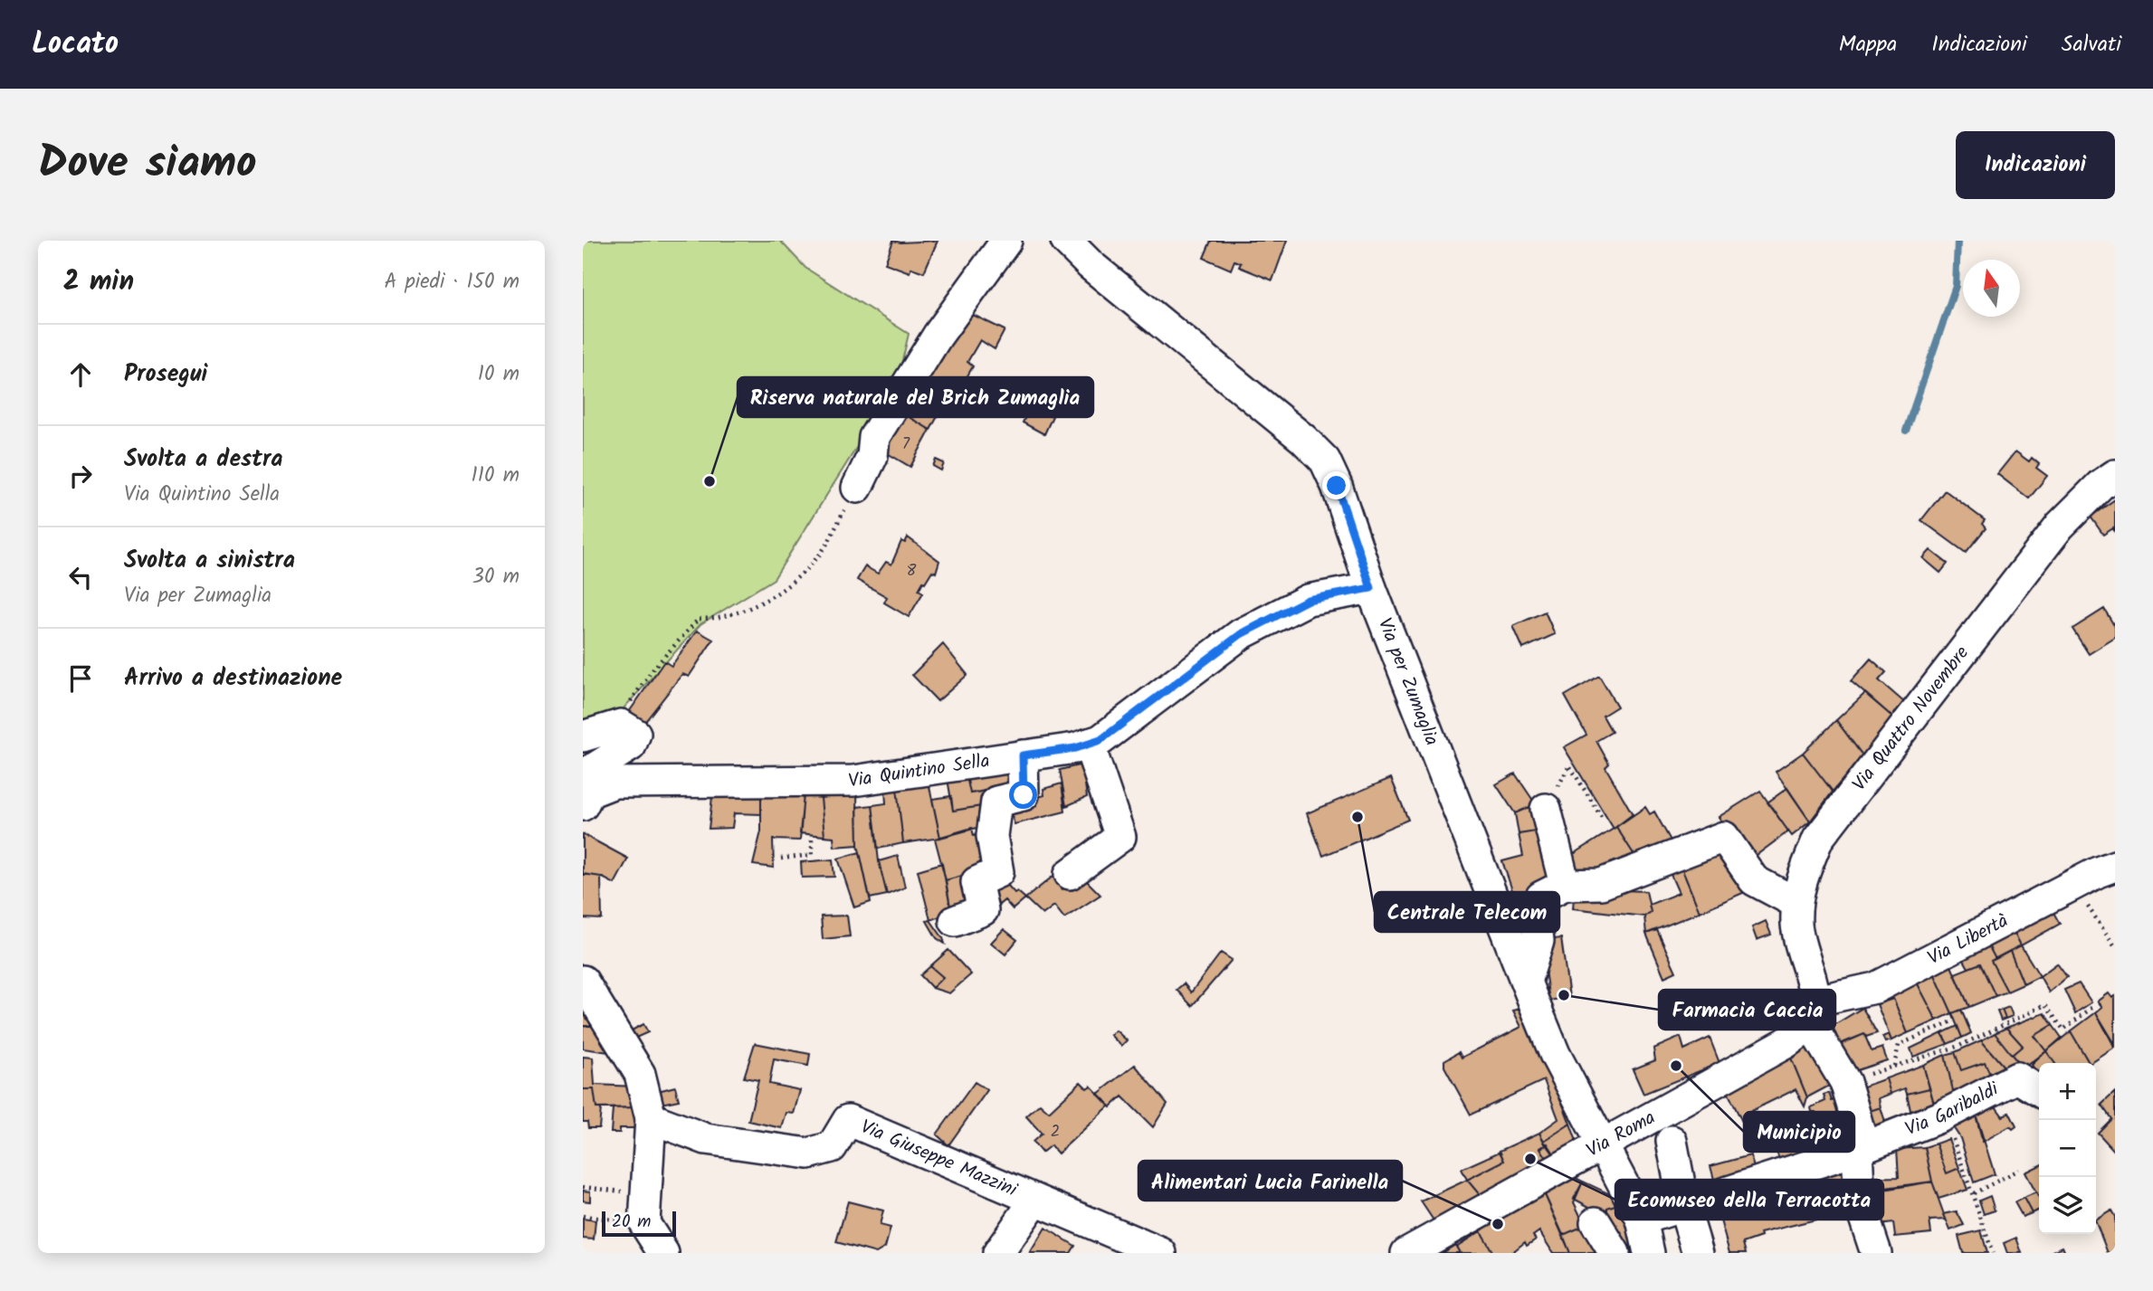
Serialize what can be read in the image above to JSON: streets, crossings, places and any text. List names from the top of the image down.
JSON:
{
  "streets": {
    "street": [
      "Via per Zumaglia",
      "Via Quattro Novembre",
      "Via Quintino Sella",
      "Via Libertà",
      "Via Garibaldi",
      "Via Roma",
      "Via Giuseppe Mazzini"
    ]
  },
  "crossings": [
    ["Via per Zumaglia", "Via Quintino Sella"],
    ["Via per Zumaglia", "Via Garibaldi"],
    ["Via per Zumaglia", "Via Roma"],
    ["Via Quattro Novembre", "Via Libertà"],
    ["Via Quattro Novembre", "Via Roma"],
    ["Via Libertà", "Via Roma"]
  ],
  "places": [
    "Riserva naturale del Brich Zumaglia",
    "Centrale Telecom",
    "Farmacia Caccia",
    "Municipio",
    "Ecomuseo della Terracotta",
    "Alimentari Lucia Farinella"
  ],
  "house_numbers": ["7", "8", "2"],
  "scale_bar": "20 m",
  "north": "top",
  "page": {
    "header": "Locato",
    "nav": ["Mappa", "Indicazioni", "Salvati"],
    "title": "Dove siamo",
    "buttons": "Indicazioni",
    "heading": ["2 min", "A piedi · 150 m"],
    "list": [
      ["Prosegui", "10 m"],
      ["Svolta a destra", "Via Quintino Sella", "110 m"],
      ["Svolta a sinistra", "Via per Zumaglia", "30 m"],
      "Arrivo a destinazione"
    ],
    "map_buttons": ["+", "−"],
    "scale": "20 m"
  }
}
